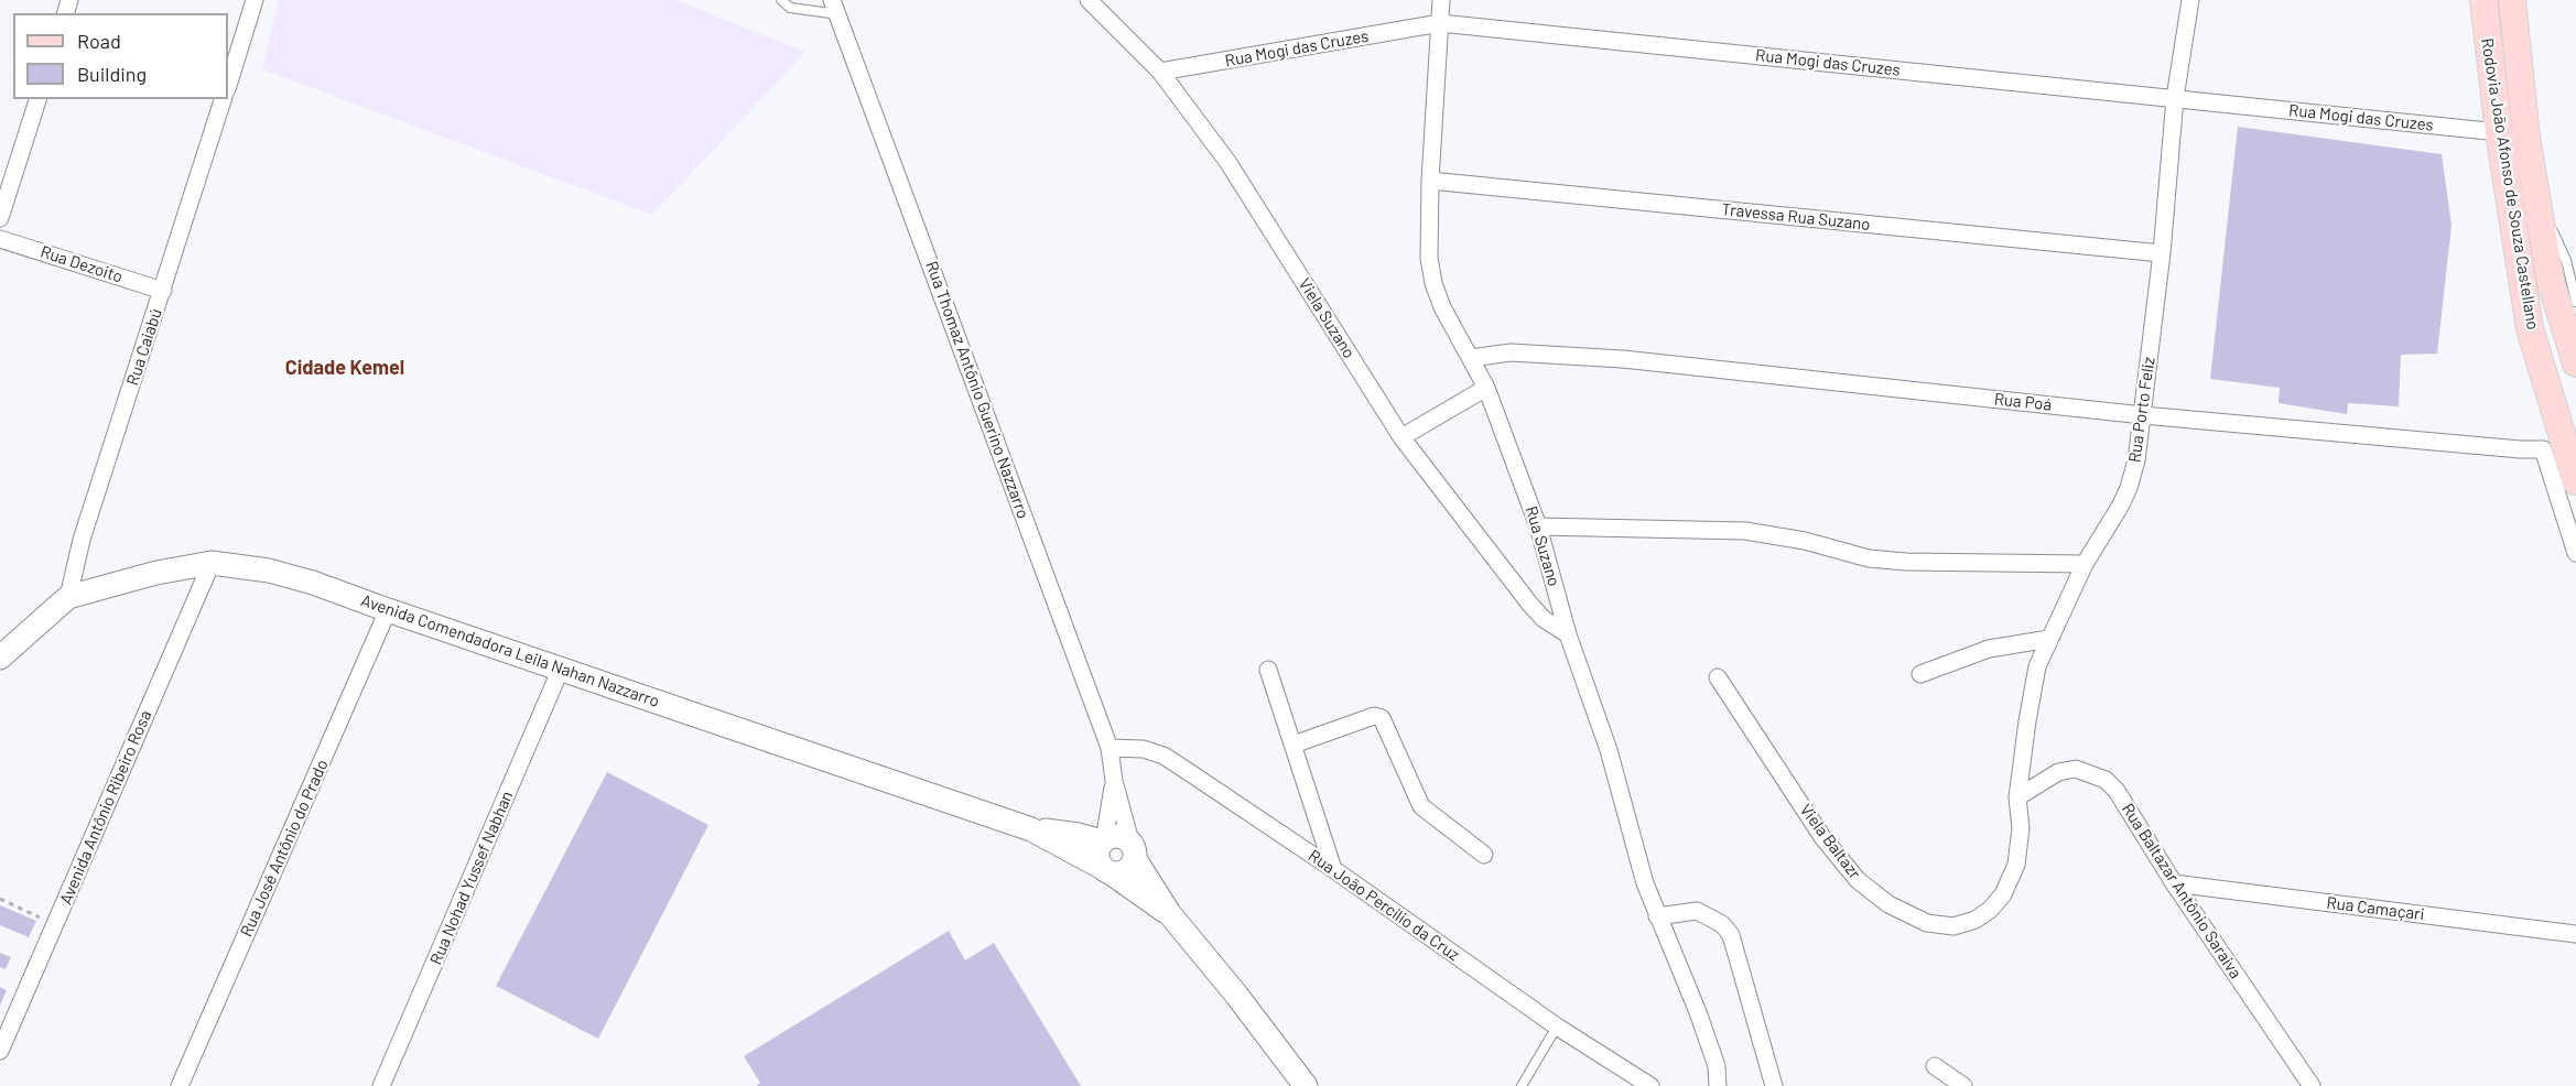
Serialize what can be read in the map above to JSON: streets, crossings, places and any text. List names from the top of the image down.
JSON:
{
  "streets": {
    "main road": ["Rodovia João Afonso de Souza Castellano", "Avenida Comendadora Leila Nahan Nazzarro"],
    "street": [
      "Rua Mogi das Cruzes",
      "Travessa Rua Suzano",
      "Rua Dezoito",
      "Viela Suzano",
      "Rua Caiabú",
      "Rua Thomaz Antônio Guerino Nazzarro",
      "Rua Poá",
      "Rua Porto Feliz",
      "Rua Suzano",
      "Avenida Antônio Ribeiro Rosa",
      "Viela Baltazr",
      "Rua José Antônio do Prado",
      "Rua Nohad Yussef Nabhan",
      "Rua Baltazar Antônio Saraiva",
      "Rua João Percílio da Cruz",
      "Rua Camaçari"
    ]
  },
  "crossings": [
    ["Rua Mogi das Cruzes", "Rodovia João Afonso de Souza Castellano"],
    ["Rua Mogi das Cruzes", "Viela Suzano"],
    ["Rua Mogi das Cruzes", "Rua Porto Feliz"],
    ["Rua Mogi das Cruzes", "Rua Suzano"],
    ["Rodovia João Afonso de Souza Castellano", "Rua Poá"],
    ["Travessa Rua Suzano", "Rua Porto Feliz"],
    ["Travessa Rua Suzano", "Rua Suzano"],
    ["Rua Dezoito", "Rua Caiabú"],
    ["Viela Suzano", "Rua Suzano"],
    ["Rua Caiabú", "Avenida Comendadora Leila Nahan Nazzarro"],
    ["Rua Thomaz Antônio Guerino Nazzarro", "Avenida Comendadora Leila Nahan Nazzarro"],
    ["Rua Thomaz Antônio Guerino Nazzarro", "Rua João Percílio da Cruz"],
    ["Rua Poá", "Rua Porto Feliz"],
    ["Rua Poá", "Rua Suzano"],
    ["Rua Porto Feliz", "Viela Baltazr"],
    ["Rua Porto Feliz", "Rua Baltazar Antônio Saraiva"],
    ["Avenida Comendadora Leila Nahan Nazzarro", "Avenida Antônio Ribeiro Rosa"],
    ["Avenida Comendadora Leila Nahan Nazzarro", "Rua José Antônio do Prado"],
    ["Avenida Comendadora Leila Nahan Nazzarro", "Rua Nohad Yussef Nabhan"],
    ["Viela Baltazr", "Rua Baltazar Antônio Saraiva"],
    ["Rua Baltazar Antônio Saraiva", "Rua Camaçari"]
  ],
  "districts": ["Cidade Kemel"],
  "legend": ["Road", "Building"]
}
